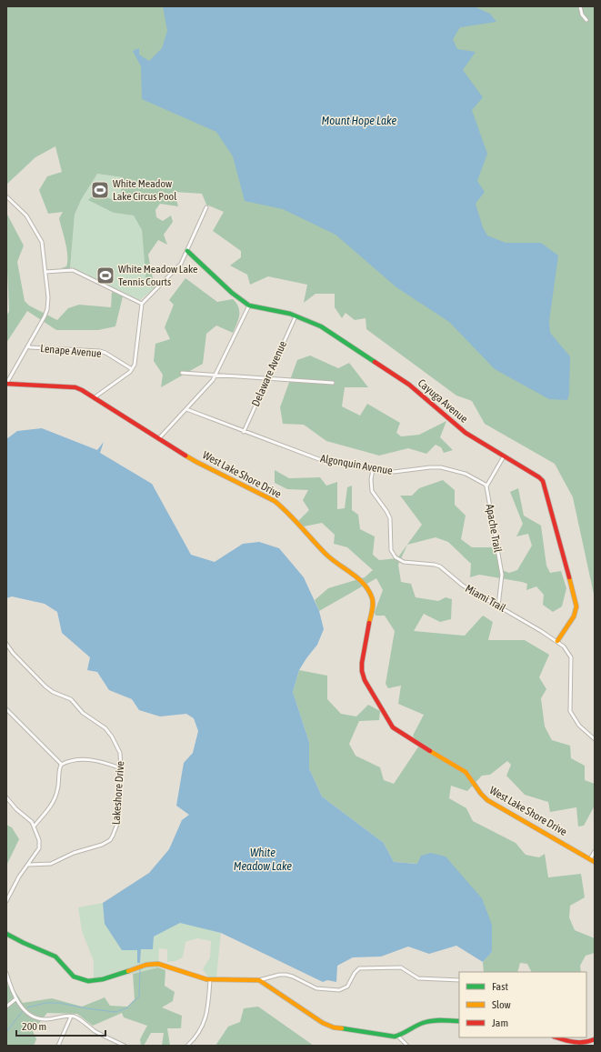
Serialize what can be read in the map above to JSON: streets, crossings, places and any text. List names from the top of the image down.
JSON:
{
  "streets": {
    "street": [
      "Lenape Avenue",
      "Delaware Avenue",
      "Cayuga Avenue",
      "Algonquin Avenue",
      "West Lake Shore Drive",
      "Apache Trail",
      "Miami Trail",
      "Lakeshore Drive"
    ]
  },
  "crossings": [
    ["Delaware Avenue", "Cayuga Avenue"],
    ["Delaware Avenue", "Algonquin Avenue"],
    ["Cayuga Avenue", "Miami Trail"],
    ["Algonquin Avenue", "Apache Trail"],
    ["Algonquin Avenue", "Miami Trail"],
    ["Apache Trail", "Miami Trail"]
  ],
  "water": ["Mount Hope Lake", "White Meadow Lake"],
  "places": {
    "sports": ["White Meadow Lake Circus Pool", "White Meadow Lake Tennis Courts"]
  },
  "legend": ["Fast", "Slow", "Jam"],
  "scale_bar": "200 m"
}
